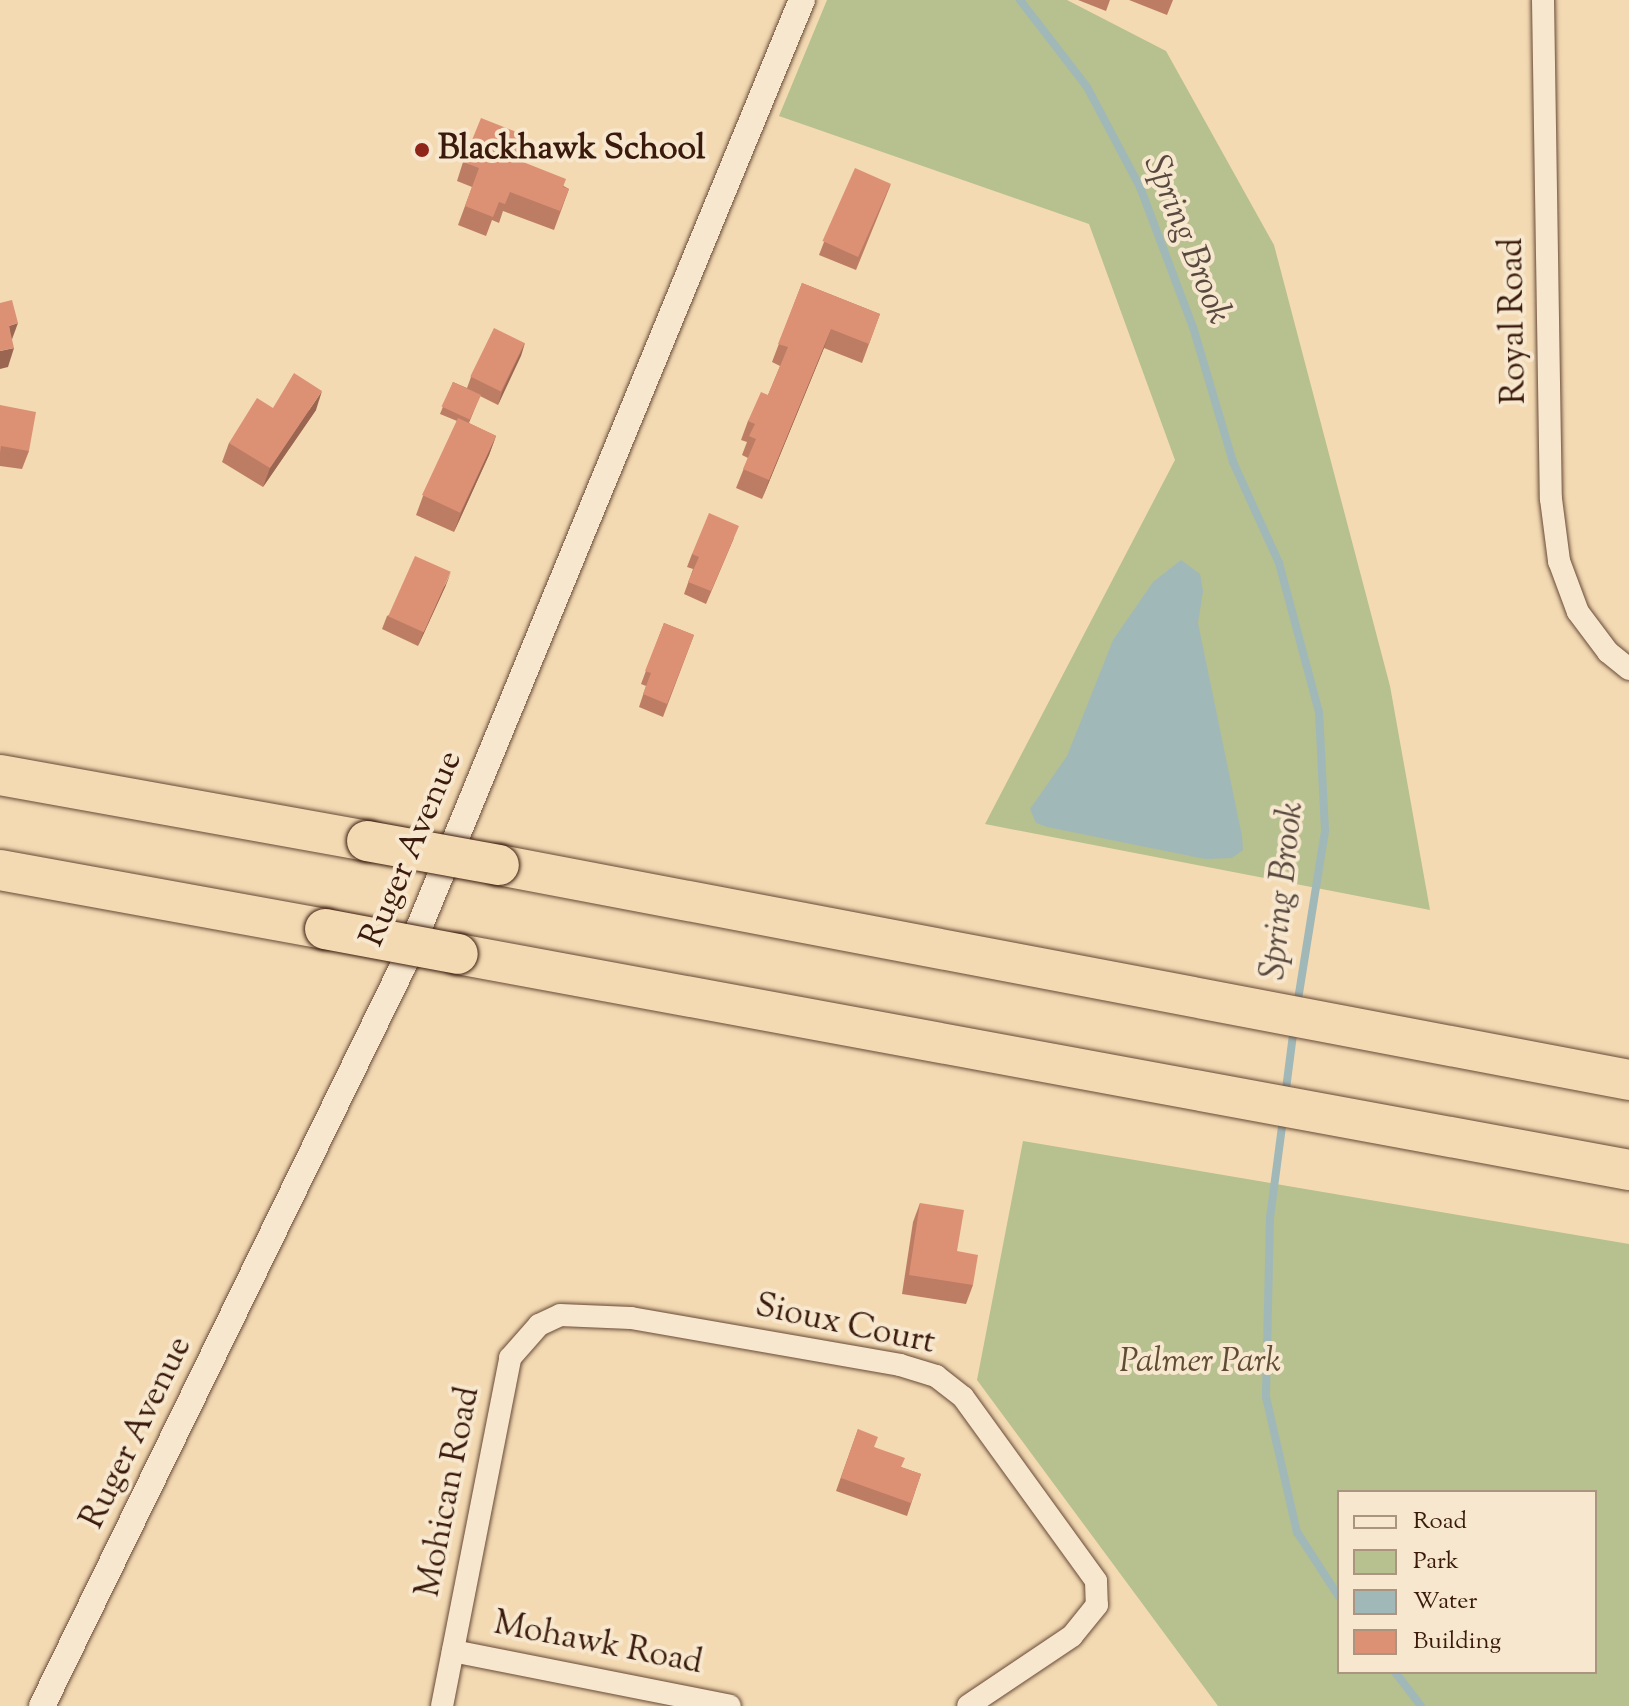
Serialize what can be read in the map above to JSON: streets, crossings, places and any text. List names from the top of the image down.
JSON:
{
  "streets": {
    "street": [
      "Royal Road",
      "Ruger Avenue",
      "Sioux Court",
      "Mohican Road",
      "Mohawk Road"
    ]
  },
  "crossings": [
    ["Sioux Court", "Mohican Road"],
    ["Mohican Road", "Mohawk Road"]
  ],
  "water": ["Spring Brook"],
  "parks": ["Palmer Park"],
  "places": ["Blackhawk School"],
  "legend": [
    "Road",
    "Park",
    "Water",
    "Building"
  ]
}
